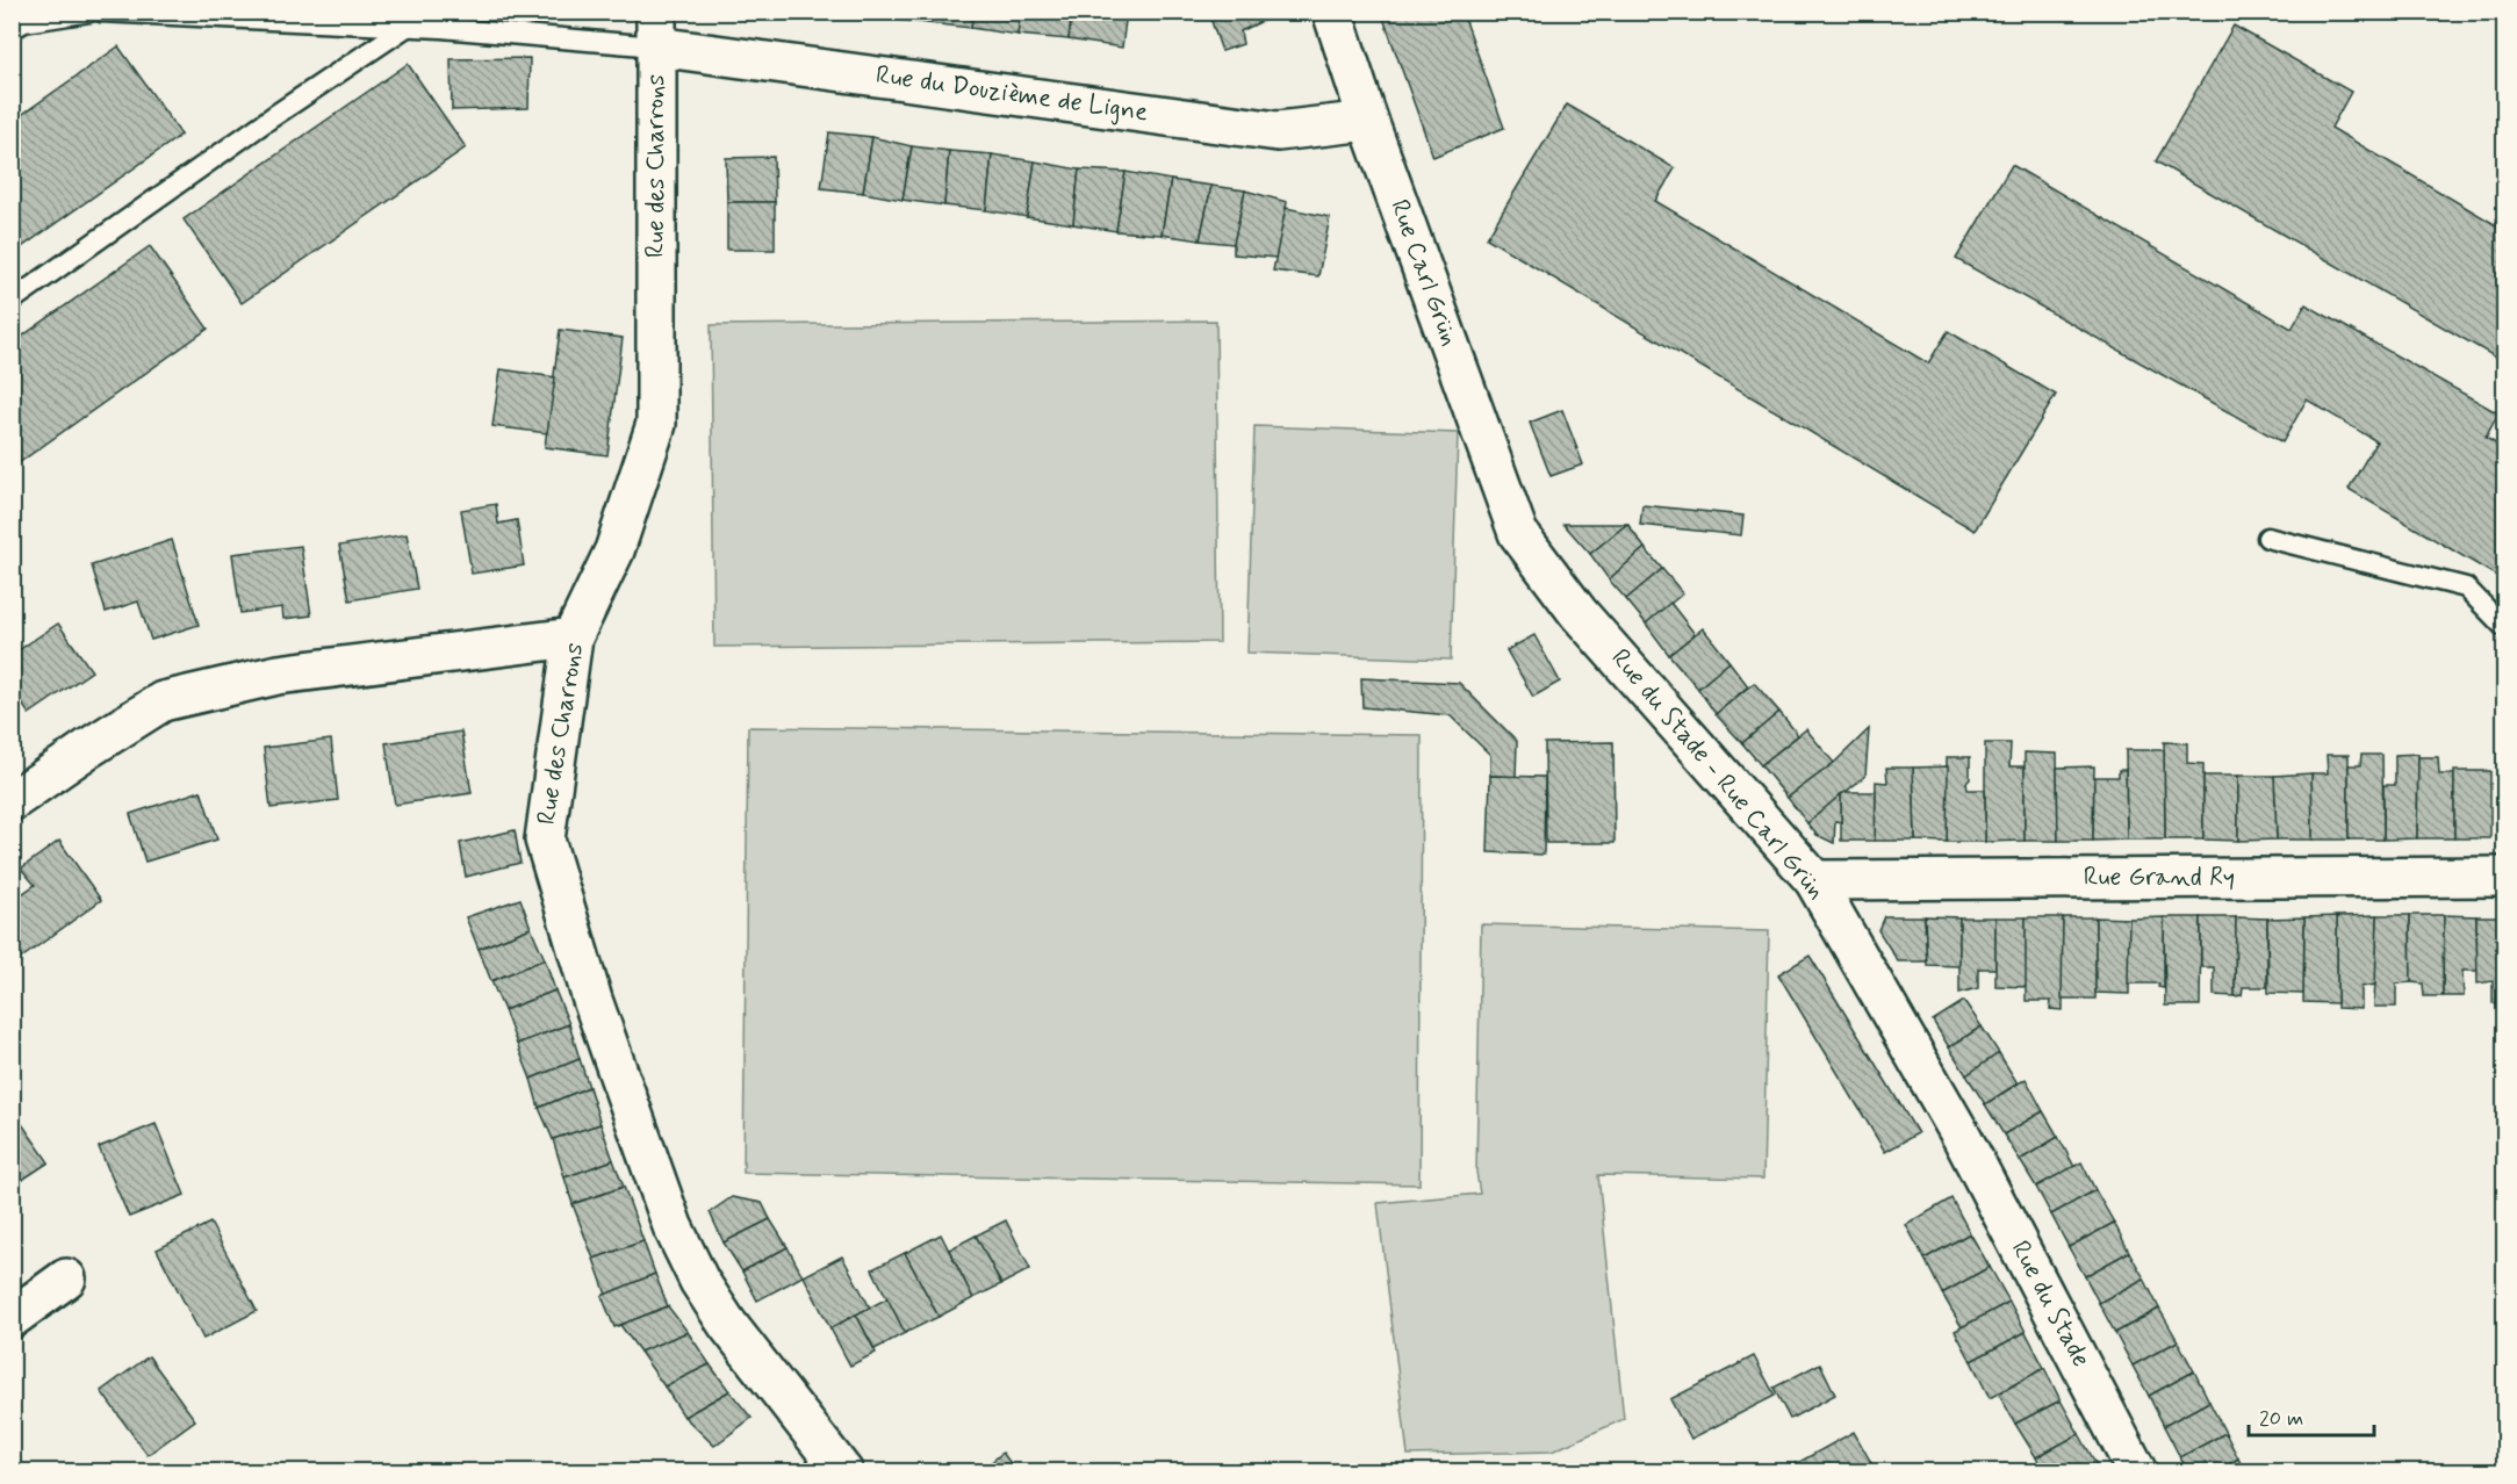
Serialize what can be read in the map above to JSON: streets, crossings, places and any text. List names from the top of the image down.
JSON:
{
  "streets": {
    "street": [
      "Rue du Douzième de Ligne",
      "Rue des Charrons",
      "Rue Carl Grün",
      "Rue du Stade - Rue Carl Grün",
      "Rue Grand Ry",
      "Rue du Stade"
    ]
  },
  "crossings": [
    ["Rue du Douzième de Ligne", "Rue des Charrons"],
    ["Rue du Douzième de Ligne", "Rue Carl Grün"],
    ["Rue Carl Grün", "Rue du Stade - Rue Carl Grün"],
    ["Rue du Stade - Rue Carl Grün", "Rue Grand Ry"],
    ["Rue du Stade - Rue Carl Grün", "Rue du Stade"]
  ],
  "scale_bar": "20 m"
}
